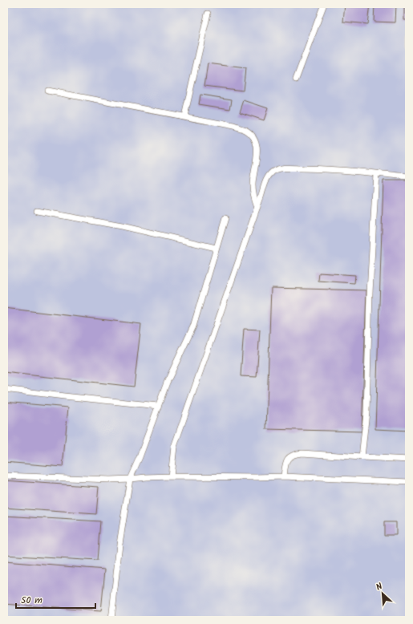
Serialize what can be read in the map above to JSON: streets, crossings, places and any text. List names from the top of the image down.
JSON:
{
  "scale_bar": "50 m",
  "north": "top left"
}
